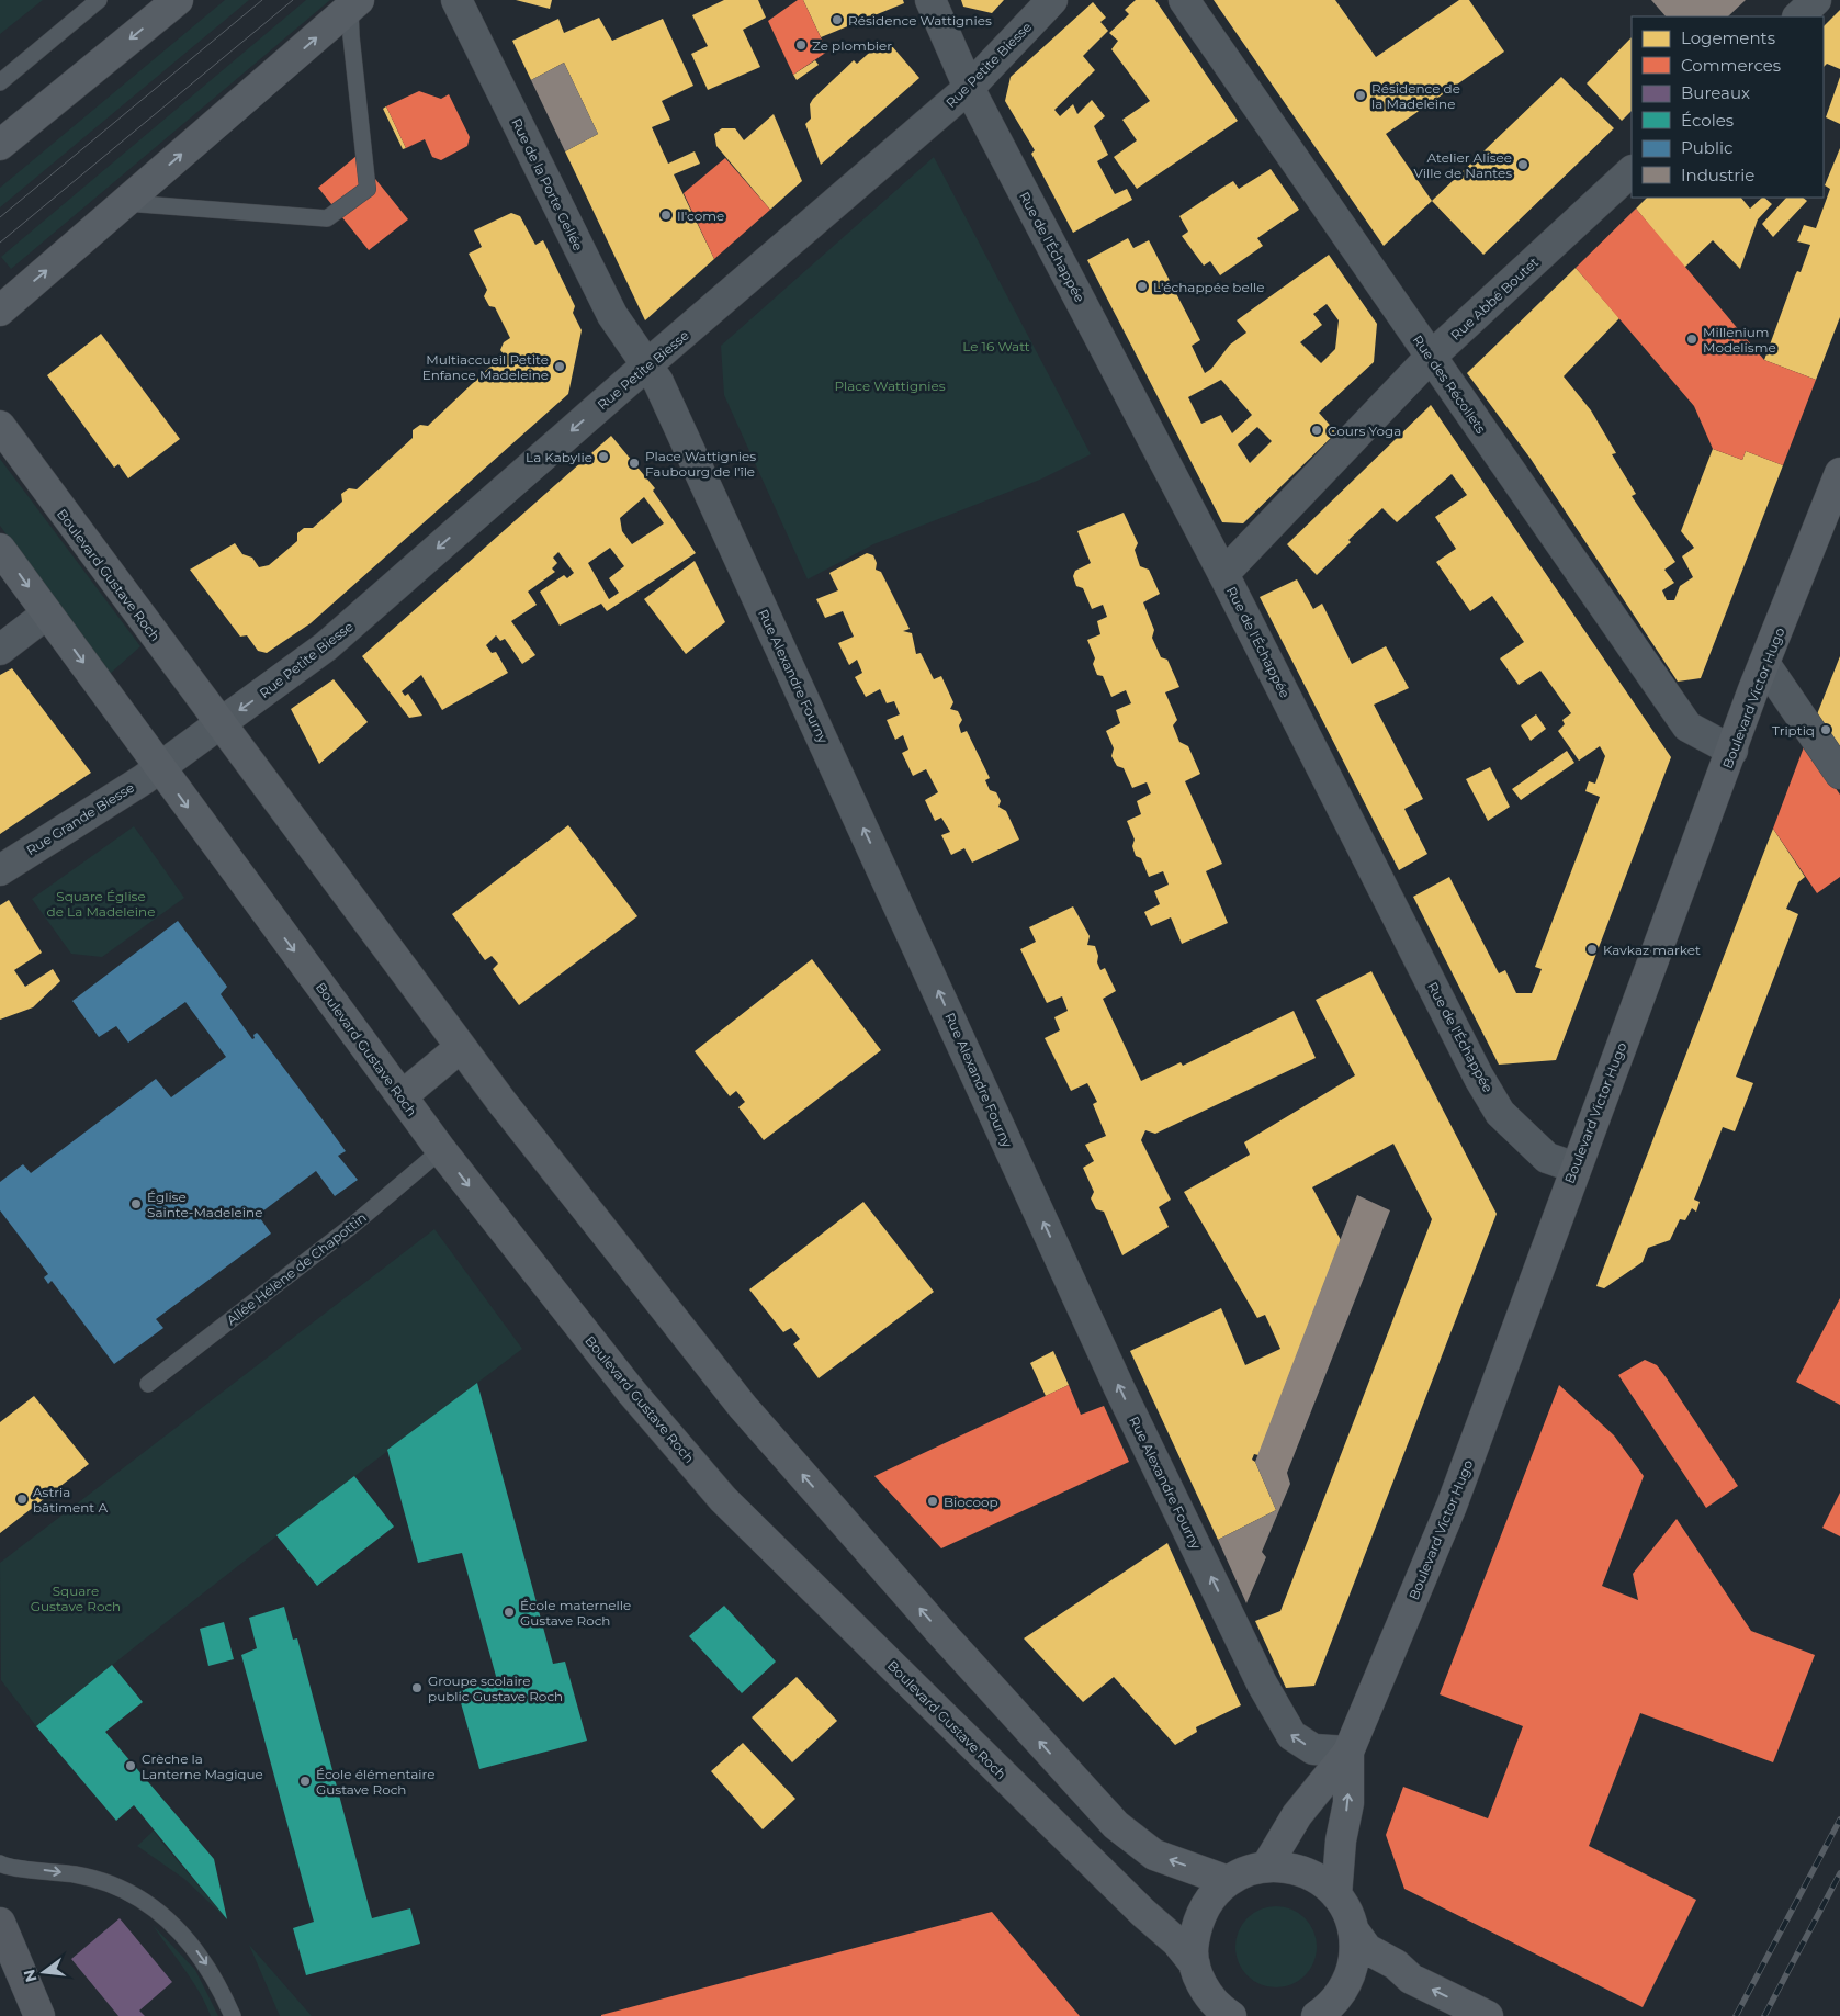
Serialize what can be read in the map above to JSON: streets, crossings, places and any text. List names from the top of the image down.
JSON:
{
  "streets": {
    "main road": ["Boulevard Gustave Roch", "Boulevard Victor Hugo"],
    "street": [
      "Rue Petite Biesse",
      "Rue de la Porte Gellée",
      "Rue de l'Échappée",
      "Rue Abbé Boutet",
      "Rue des Récollets",
      "Rue Alexandre Fourny",
      "Rue Grande Biesse"
    ],
    "lane": ["Allée Hélène de Chapottin"]
  },
  "crossings": [
    ["Rue Petite Biesse", "Rue de la Porte Gellée"],
    ["Rue Petite Biesse", "Rue de l'Échappée"],
    ["Rue Petite Biesse", "Boulevard Gustave Roch"],
    ["Rue Petite Biesse", "Rue Alexandre Fourny"],
    ["Rue de la Porte Gellée", "Rue Alexandre Fourny"],
    ["Rue de l'Échappée", "Rue Abbé Boutet"],
    ["Rue de l'Échappée", "Boulevard Victor Hugo"],
    ["Rue Abbé Boutet", "Rue des Récollets"],
    ["Rue des Récollets", "Boulevard Victor Hugo"],
    ["Boulevard Gustave Roch", "Rue Grande Biesse"],
    ["Boulevard Gustave Roch", "Allée Hélène de Chapottin"],
    ["Rue Alexandre Fourny", "Boulevard Victor Hugo"]
  ],
  "one_way": ["Rue Petite Biesse", "Rue Alexandre Fourny"],
  "parks": [
    "Le 16 Watt",
    "Place Wattignies",
    "Square Église de La Madeleine",
    "Square Gustave Roch"
  ],
  "places": [
    "Résidence Wattignies",
    "Ze plombier",
    "Résidence de la Madeleine",
    "Atelier Alisee Ville de Nantes",
    "Il'come",
    "L'échappée belle",
    "Millenium Modelisme",
    "Multiaccueil Petite Enfance Madeleine",
    "Cours Yoga",
    "La Kabylie",
    "Place Wattignies Faubourg de l'île",
    "Triptiq",
    "Kavkaz market",
    "Église Sainte-Madeleine",
    "Astria bâtiment A",
    "Biocoop",
    "École maternelle Gustave Roch",
    "Groupe scolaire public Gustave Roch",
    "Crèche la Lanterne Magique",
    "École élémentaire Gustave Roch"
  ],
  "legend": [
    "Logements",
    "Commerces",
    "Bureaux",
    "Écoles",
    "Public",
    "Industrie"
  ],
  "north": "left"
}
